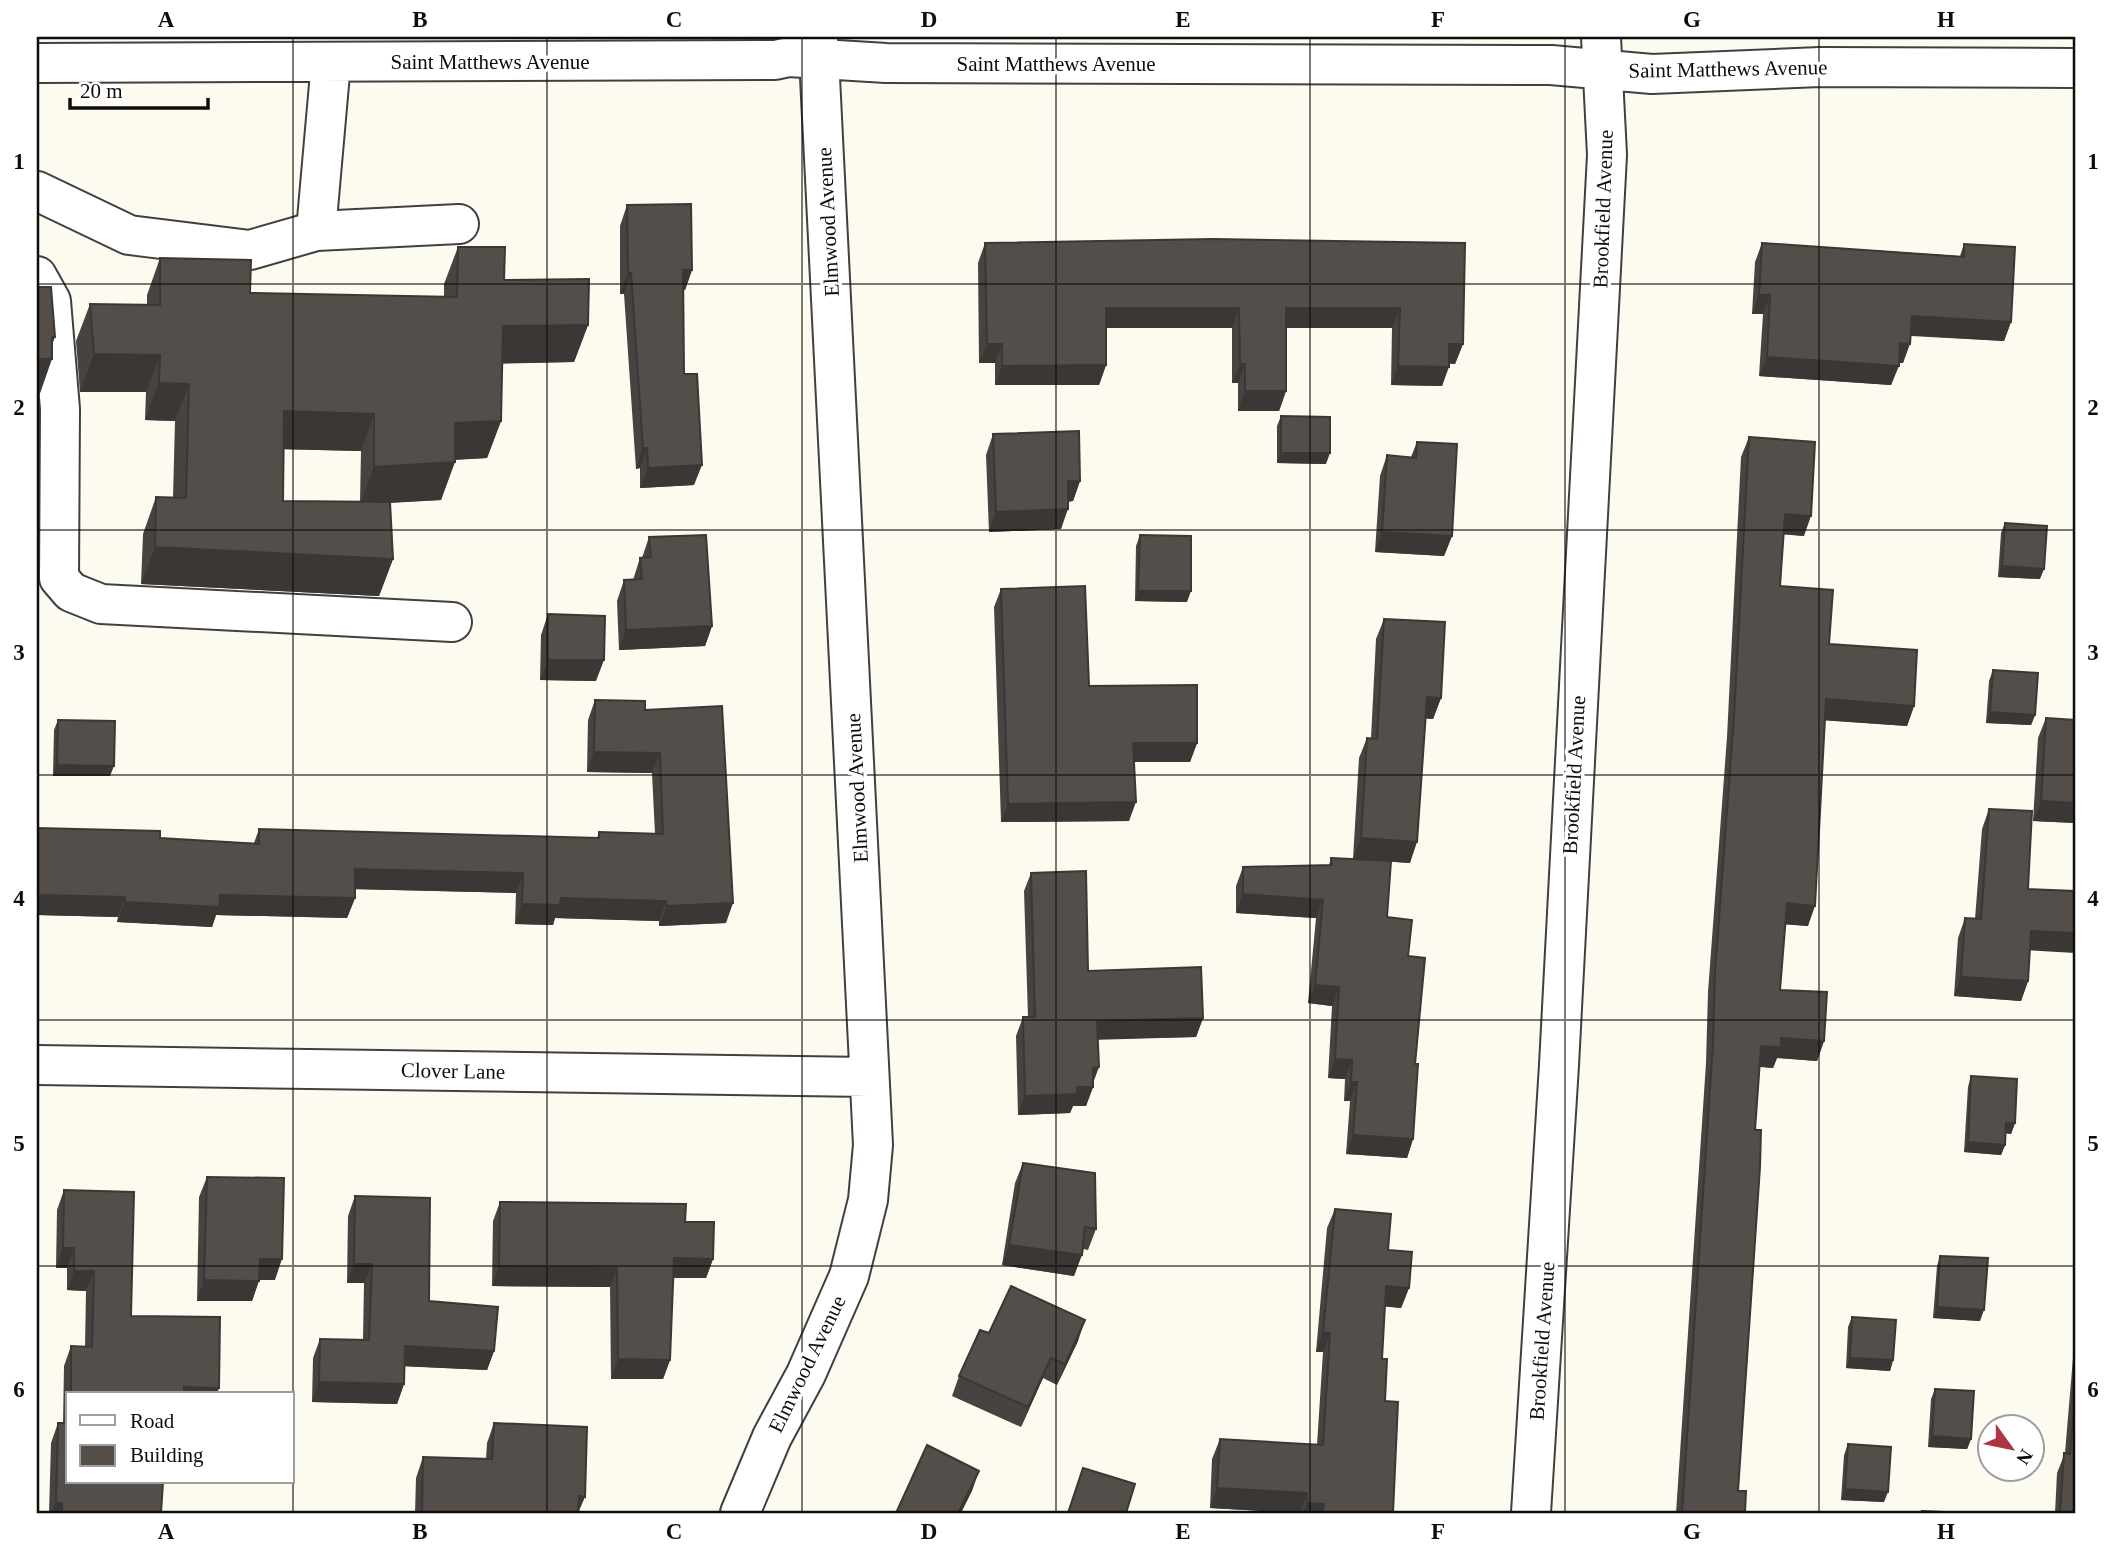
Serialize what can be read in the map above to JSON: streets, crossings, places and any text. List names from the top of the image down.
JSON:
{
  "streets": {
    "street": [
      "Saint Matthews Avenue",
      "Brookfield Avenue",
      "Elmwood Avenue",
      "Clover Lane"
    ]
  },
  "crossings": [
    ["Saint Matthews Avenue", "Brookfield Avenue"],
    ["Saint Matthews Avenue", "Elmwood Avenue"],
    ["Elmwood Avenue", "Clover Lane"]
  ],
  "legend": ["Road", "Building"],
  "scale_bar": "20 m",
  "north": "bottom right",
  "grid": {
    "columns": [
      "A",
      "B",
      "C",
      "D",
      "E",
      "F",
      "G",
      "H"
    ],
    "rows": [
      "1",
      "2",
      "3",
      "4",
      "5",
      "6"
    ]
  }
}
